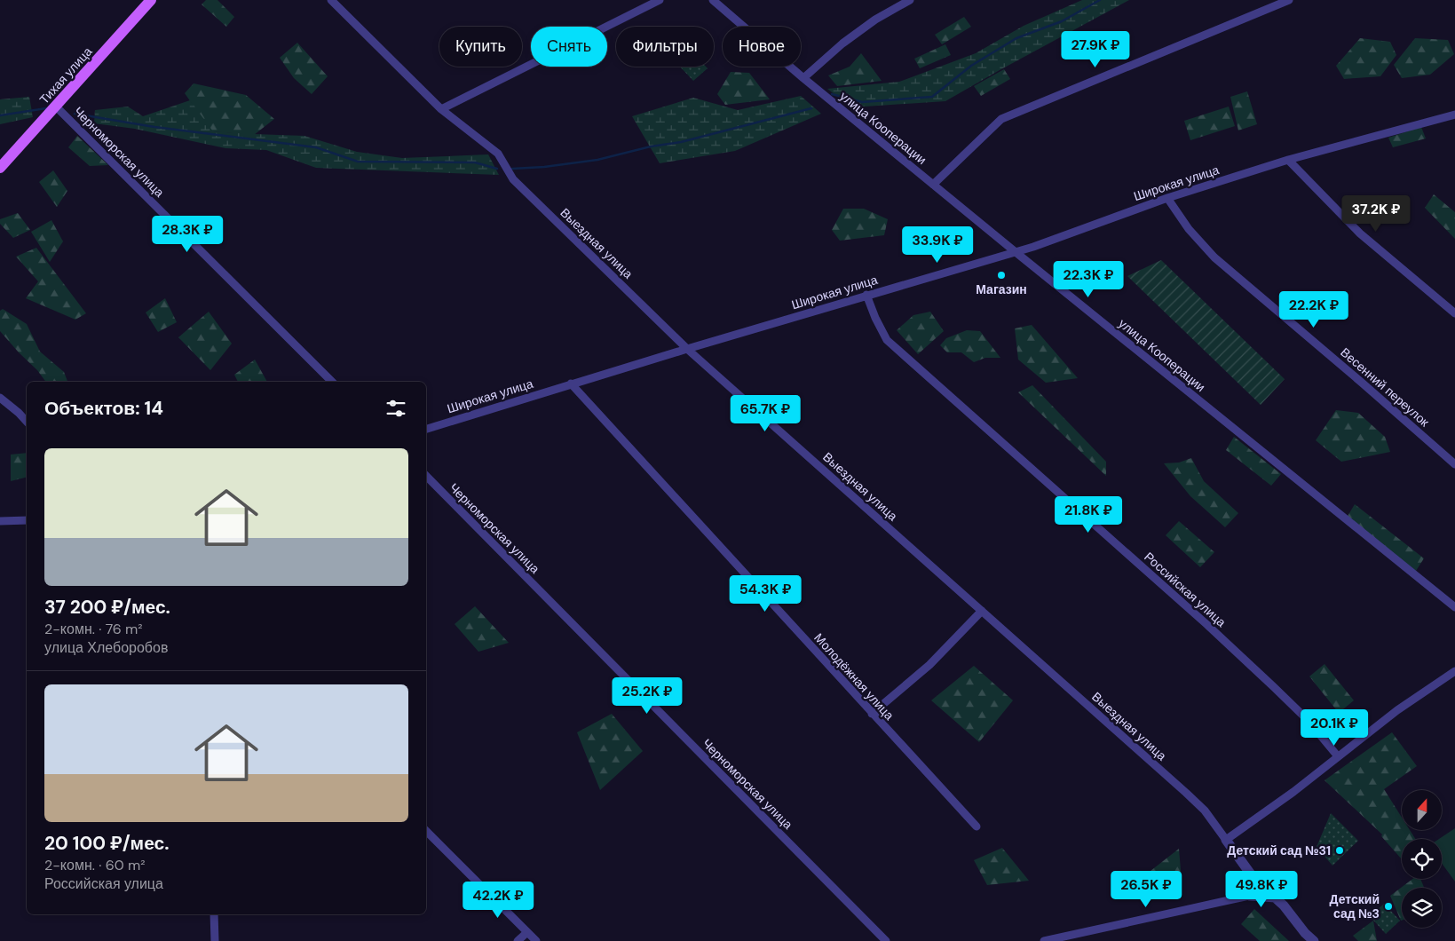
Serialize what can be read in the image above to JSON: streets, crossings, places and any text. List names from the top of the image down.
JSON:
{
  "streets": {
    "main road": ["Тихая улица"],
    "street": [
      "улица Кооперации",
      "Черноморская улица",
      "Широкая улица",
      "Выездная улица",
      "Весенний переулок",
      "Российская улица",
      "Молодёжная улица"
    ]
  },
  "crossings": [
    ["Тихая улица", "Черноморская улица"],
    ["улица Кооперации", "Широкая улица"],
    ["Широкая улица", "Выездная улица"],
    ["Широкая улица", "Весенний переулок"],
    ["Широкая улица", "Российская улица"],
    ["Широкая улица", "Молодёжная улица"]
  ],
  "places": ["Магазин", "Детский сад №31", "Детский сад №3"],
  "north": "top",
  "page": {
    "chip": [
      "Купить",
      "Снять",
      "Фильтры",
      "Новое"
    ],
    "price": [
      "27.9K ₽",
      "37.2K ₽",
      "28.3K ₽",
      "33.9K ₽",
      "22.3K ₽",
      "22.2K ₽",
      "65.7K ₽",
      "21.8K ₽",
      "54.3K ₽",
      "25.2K ₽",
      "20.1K ₽",
      "26.5K ₽",
      "49.8K ₽",
      "42.2K ₽"
    ],
    "heading": "Объектов: 14",
    "list": [
      {
        "name": "37 200 ₽/мес.",
        "note": "2-комн. · 76 m² · улица Хлеборобов"
      },
      {
        "name": "20 100 ₽/мес.",
        "note": "2-комн. · 60 m² · Российская улица"
      }
    ]
  }
}
